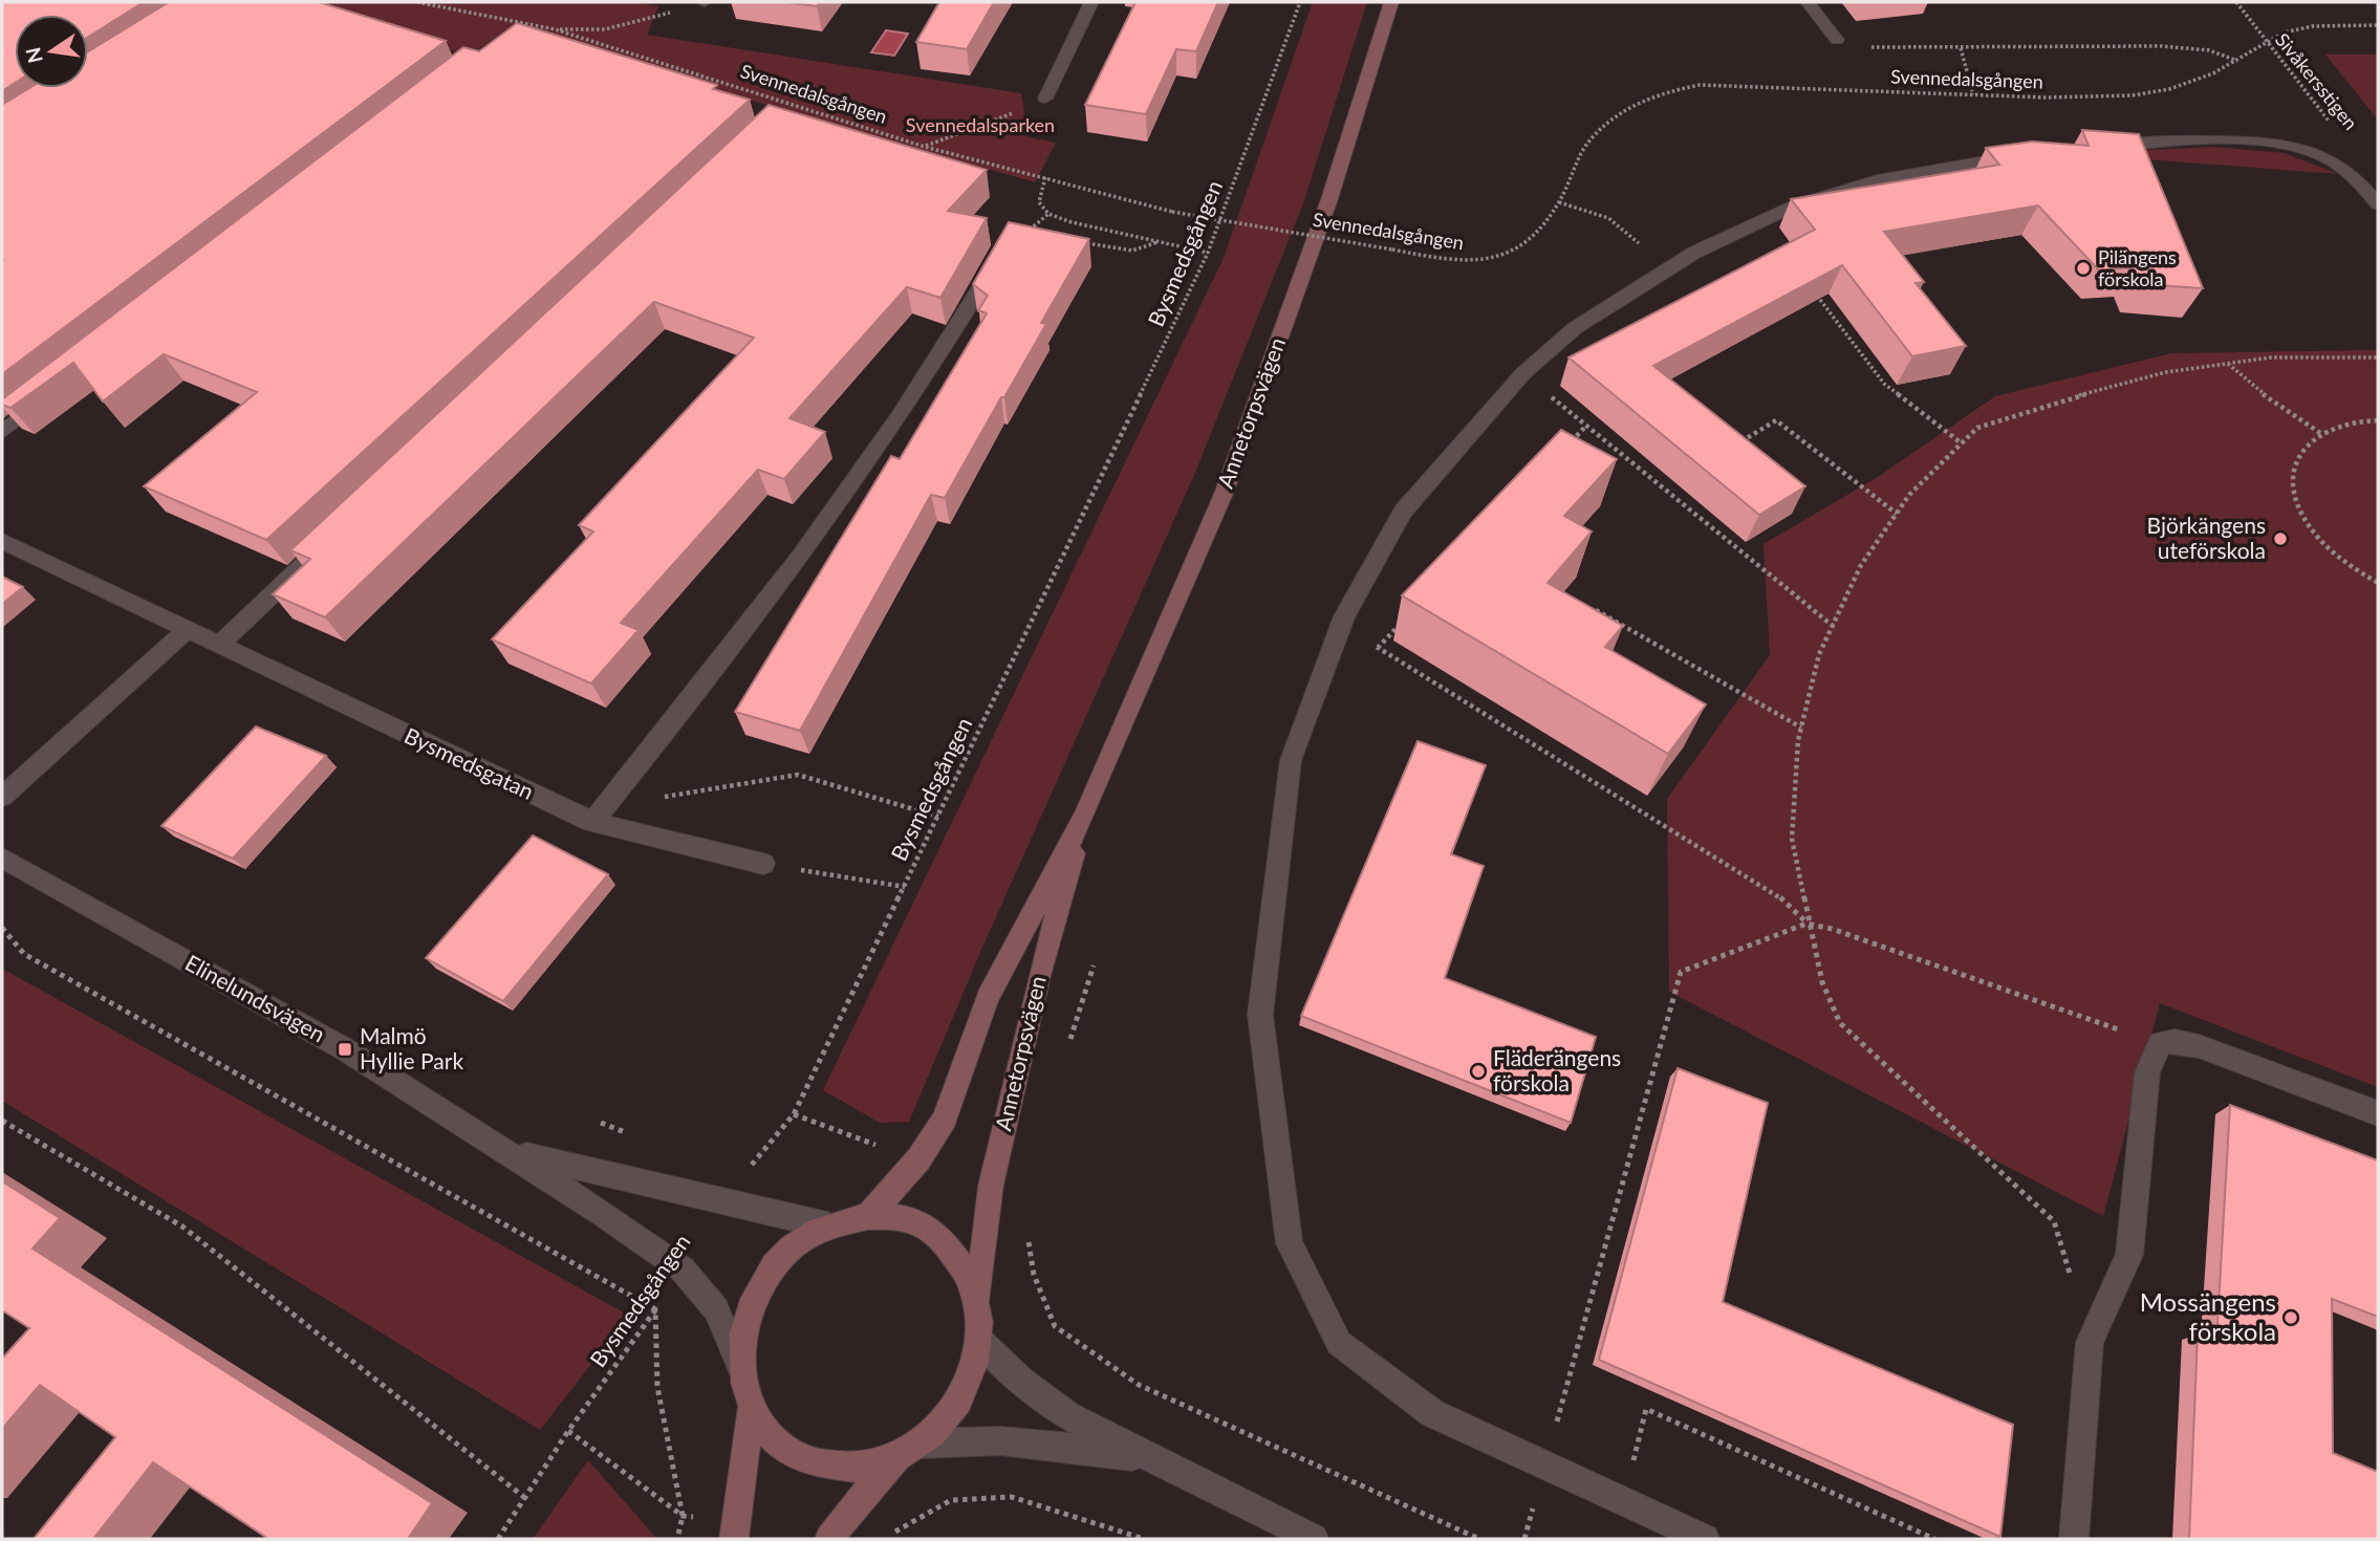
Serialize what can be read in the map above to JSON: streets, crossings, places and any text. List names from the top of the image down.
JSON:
{
  "streets": {
    "main road": ["Annetorpsvägen"],
    "street": ["Bysmedsgatan", "Elinelundsvägen"],
    "path": ["Svennedalsgången", "Sivåkersstigen", "Bysmedsgången"]
  },
  "crossings": [
    ["Svennedalsgången", "Sivåkersstigen"],
    ["Bysmedsgången", "Elinelundsvägen"],
    ["Annetorpsvägen", "Elinelundsvägen"]
  ],
  "parks": ["Svennedalsparken"],
  "places": {
    "other": [
      "Pilängens förskola",
      "Björkängens uteförskola",
      "Fläderängens förskola",
      "Mossängens förskola"
    ],
    "transit": ["Malmö Hyllie Park"]
  },
  "north": "left"
}
